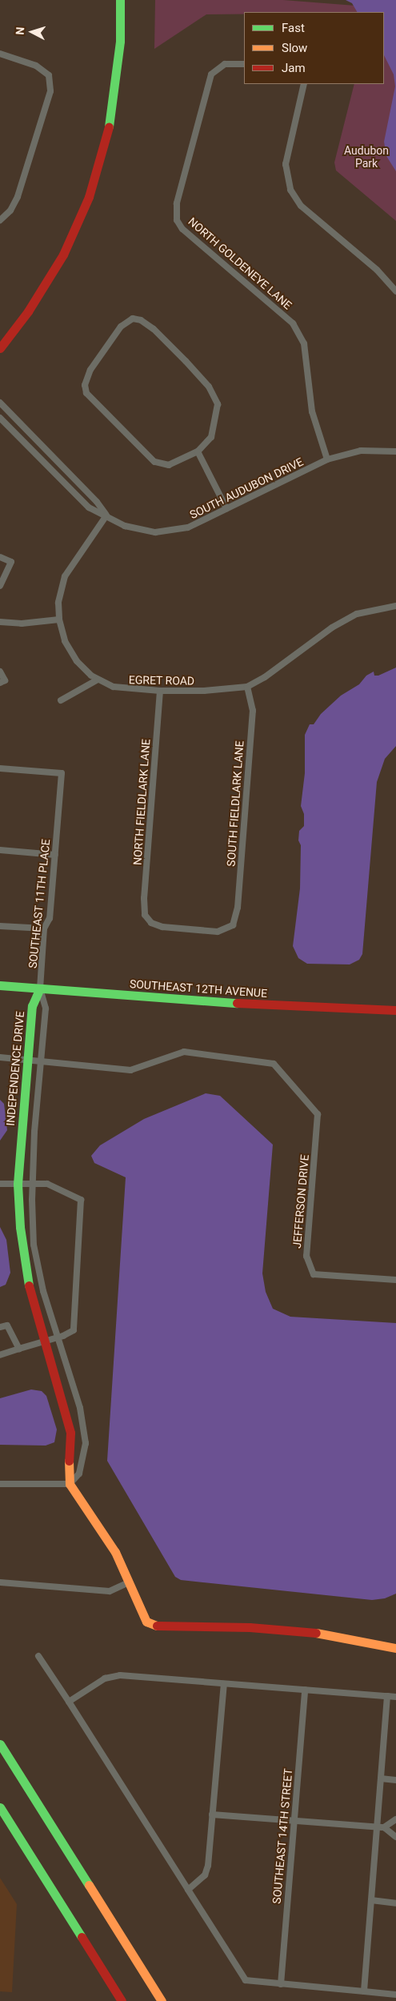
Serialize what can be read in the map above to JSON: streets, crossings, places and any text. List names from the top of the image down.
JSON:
{
  "streets": {
    "main road": ["SOUTHEAST 12TH AVENUE", "INDEPENDENCE DRIVE"],
    "street": [
      "NORTH GOLDENEYE LANE",
      "SOUTH AUDUBON DRIVE",
      "EGRET ROAD",
      "NORTH FIELDLARK LANE",
      "SOUTH FIELDLARK LANE",
      "SOUTHEAST 11TH PLACE",
      "JEFFERSON DRIVE",
      "SOUTHEAST 14TH STREET"
    ]
  },
  "crossings": [
    ["NORTH GOLDENEYE LANE", "SOUTH AUDUBON DRIVE"],
    ["SOUTH AUDUBON DRIVE", "EGRET ROAD"],
    ["EGRET ROAD", "NORTH FIELDLARK LANE"],
    ["EGRET ROAD", "SOUTH FIELDLARK LANE"],
    ["NORTH FIELDLARK LANE", "SOUTH FIELDLARK LANE"],
    ["SOUTHEAST 11TH PLACE", "SOUTHEAST 12TH AVENUE"],
    ["SOUTHEAST 11TH PLACE", "INDEPENDENCE DRIVE"],
    ["SOUTHEAST 12TH AVENUE", "INDEPENDENCE DRIVE"]
  ],
  "parks": ["Audubon Park"],
  "legend": ["Fast", "Slow", "Jam"],
  "north": "left"
}
